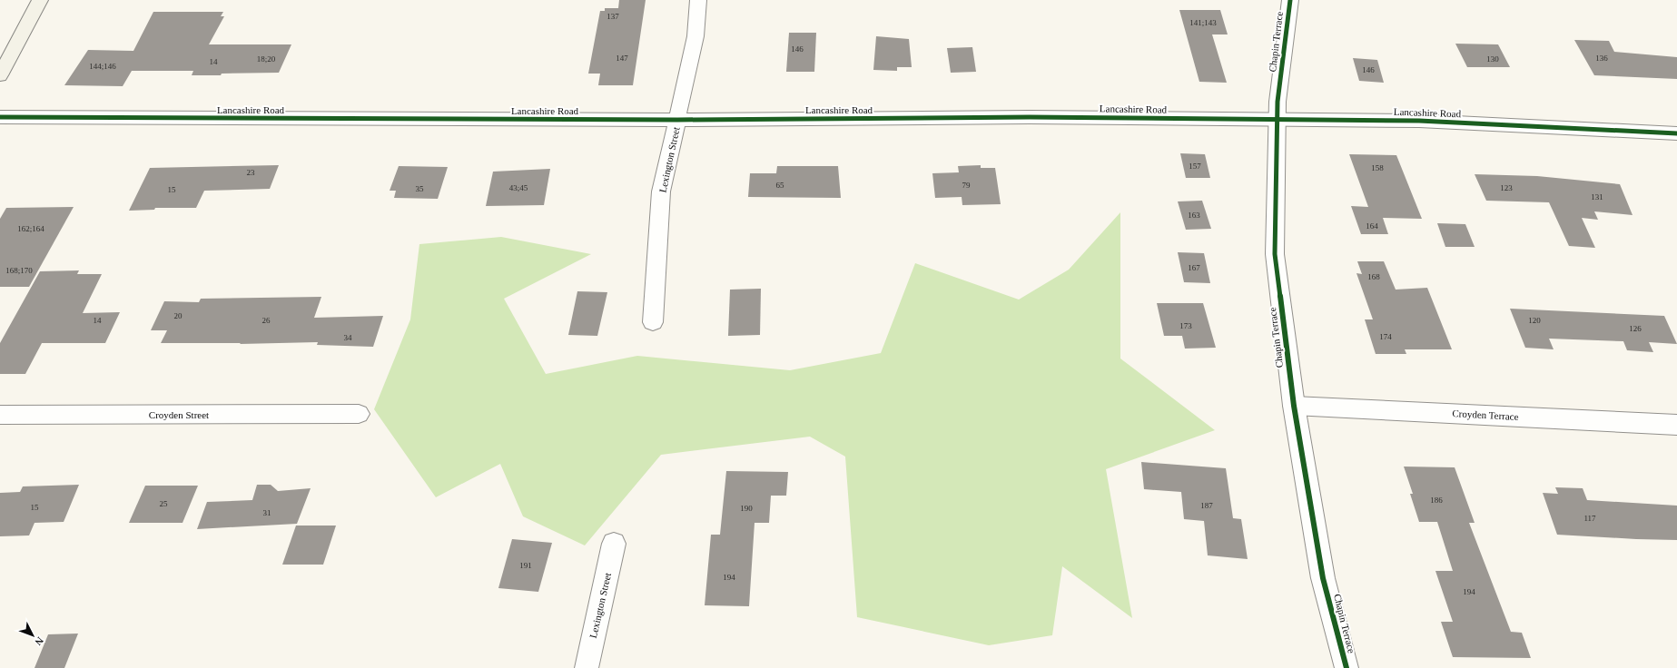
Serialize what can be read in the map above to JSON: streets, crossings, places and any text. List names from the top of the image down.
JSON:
{
  "streets": {
    "street": [
      "Chapin Terrace",
      "Lancashire Road",
      "Lexington Street",
      "Croyden Street",
      "Croyden Terrace"
    ]
  },
  "crossings": [
    ["Chapin Terrace", "Lancashire Road"],
    ["Chapin Terrace", "Croyden Terrace"],
    ["Lancashire Road", "Lexington Street"]
  ],
  "house_numbers": [
    "137",
    "141;143",
    "146",
    "147",
    "136",
    "18;20",
    "130",
    "14",
    "144;146",
    "146",
    "157",
    "158",
    "23",
    "65",
    "79",
    "43;45",
    "123",
    "35",
    "15",
    "131",
    "163",
    "164",
    "162;164",
    "167",
    "168;170",
    "168",
    "20",
    "14",
    "26",
    "120",
    "173",
    "126",
    "174",
    "34",
    "186",
    "25",
    "187",
    "15",
    "190",
    "31",
    "117",
    "191",
    "194",
    "194"
  ],
  "north": "bottom right"
}
